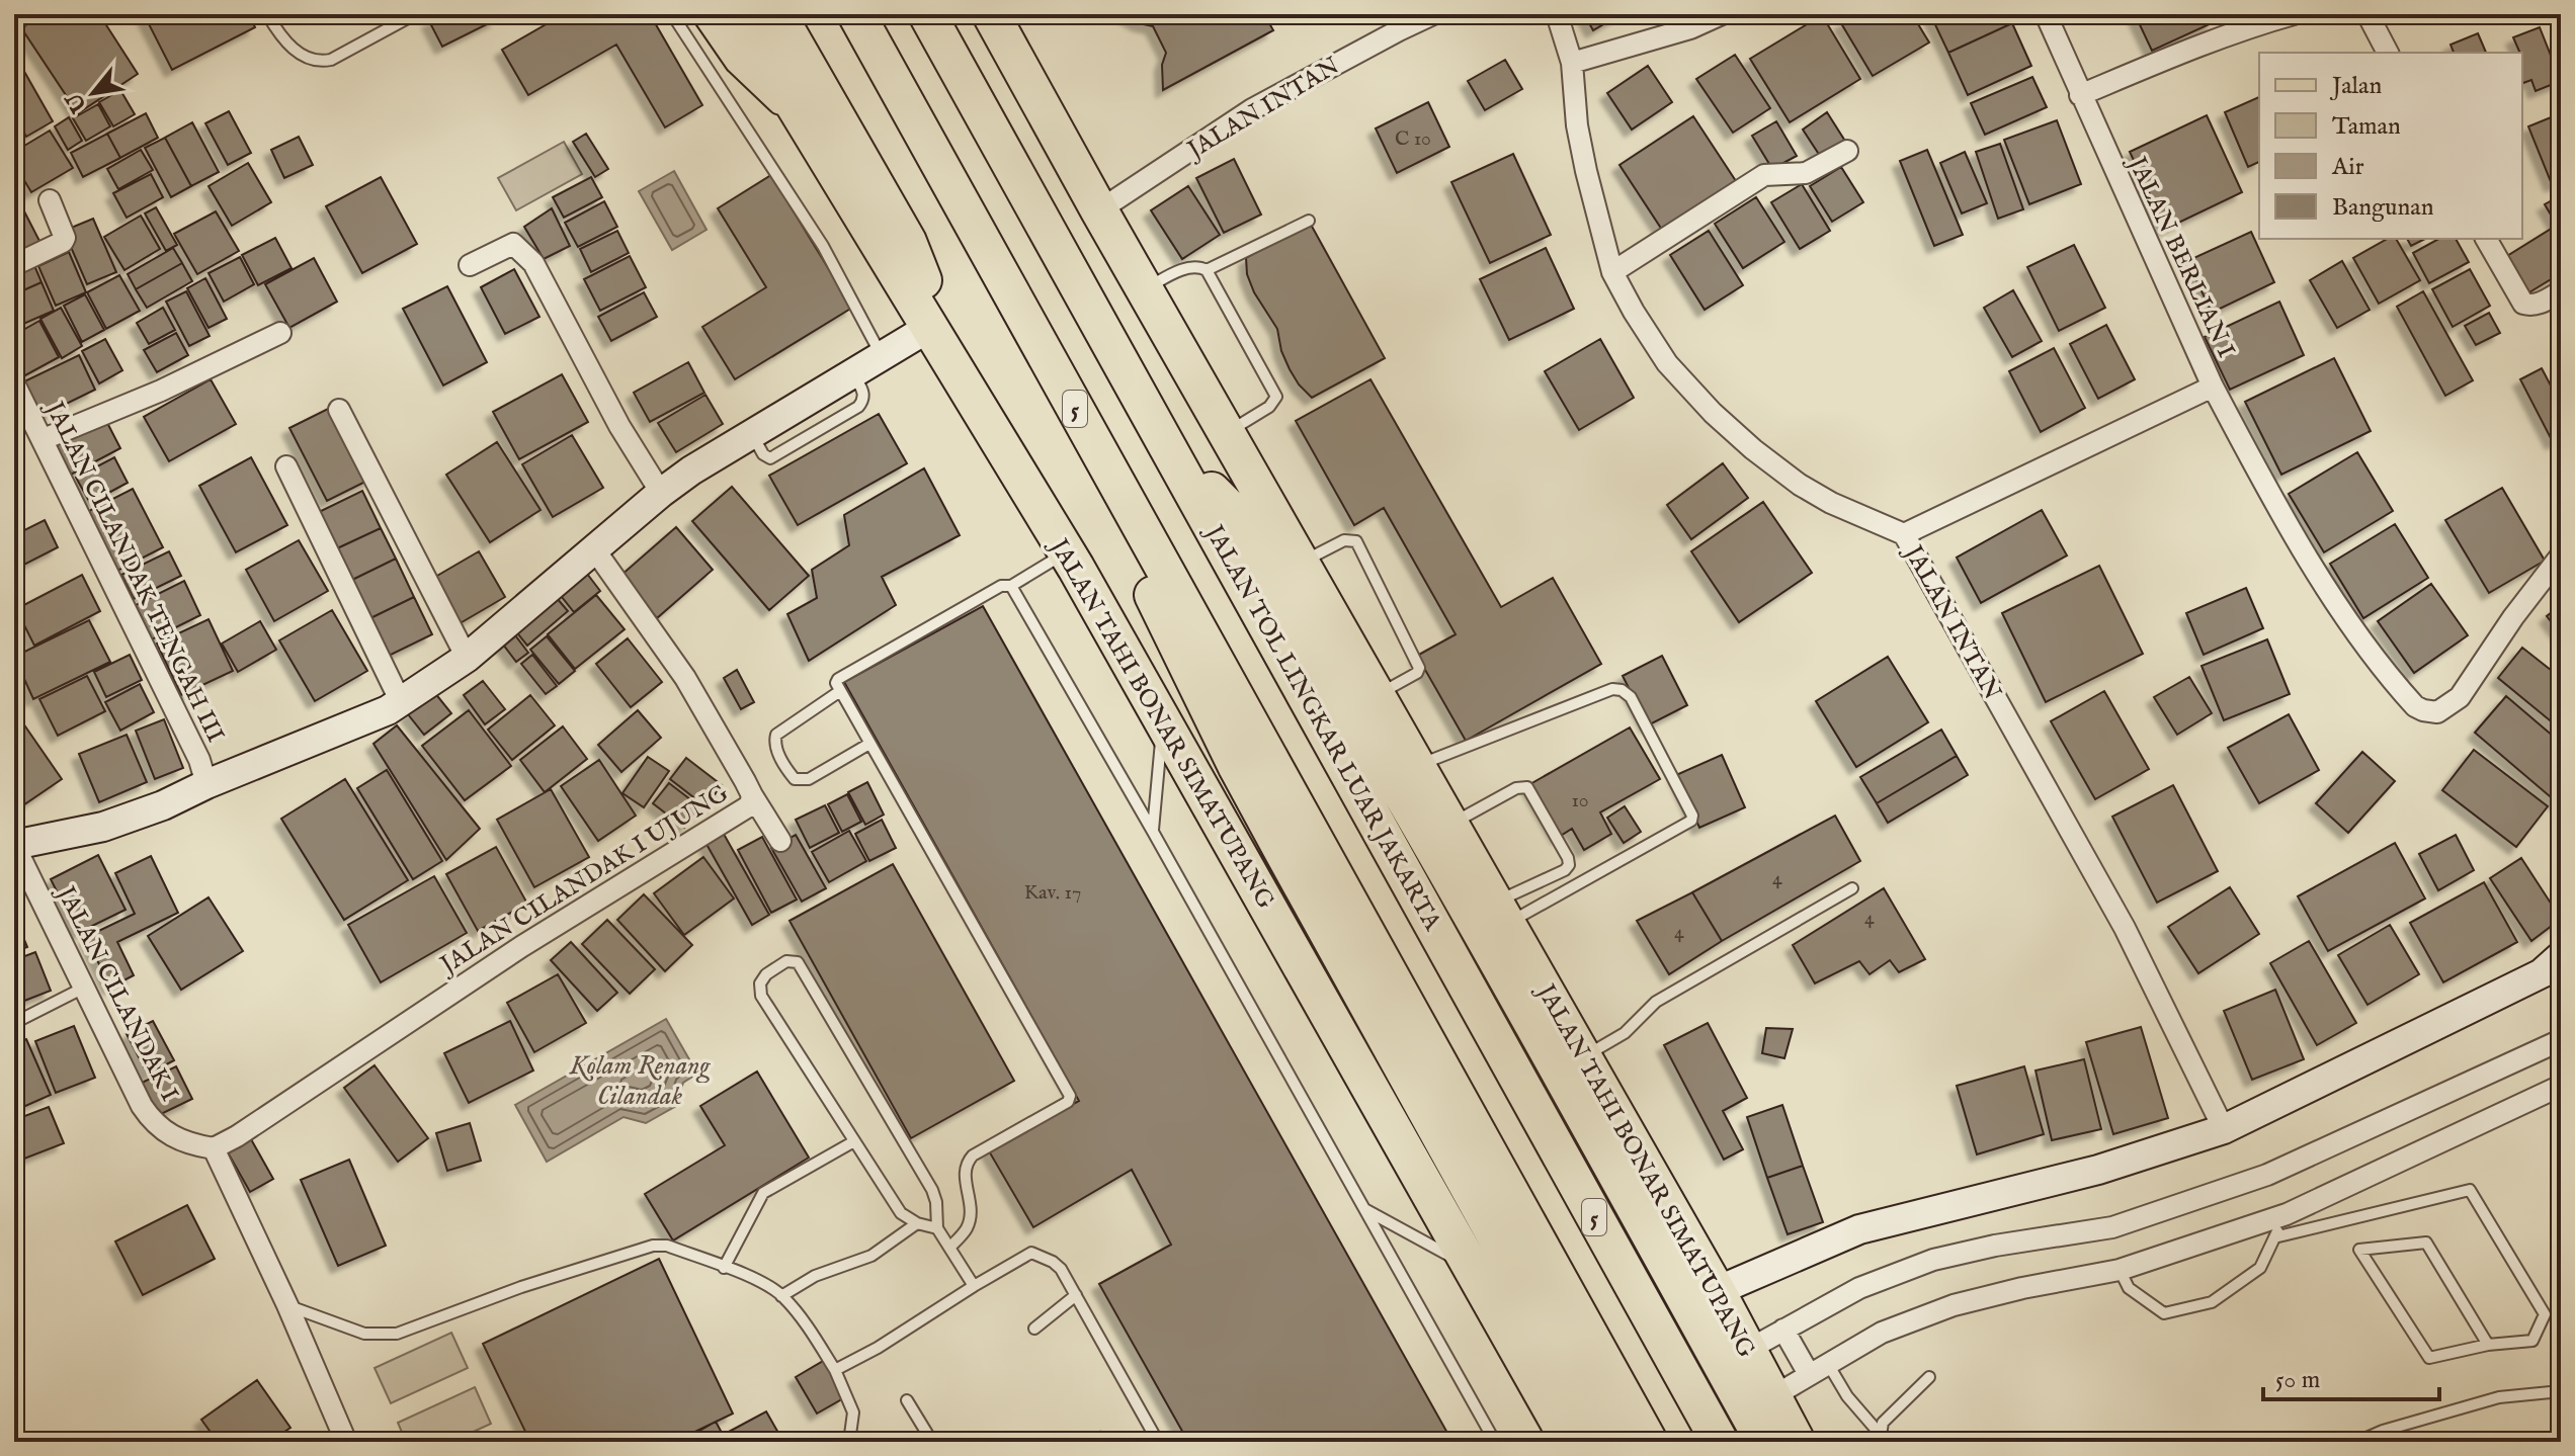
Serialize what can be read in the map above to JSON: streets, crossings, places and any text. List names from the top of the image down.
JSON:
{
  "streets": {
    "highway": ["5", "JALAN TAHI BONAR SIMATUPANG", "JALAN TOL LINGKAR LUAR JAKARTA"],
    "street": [
      "JALAN INTAN",
      "JALAN BERLIAN I",
      "JALAN CILANDAK TENGAH III",
      "JALAN CILANDAK I UJUNG",
      "JALAN CILANDAK I"
    ]
  },
  "crossings": [
    ["JALAN INTAN", "JALAN BERLIAN I"],
    ["JALAN INTAN", "JALAN TAHI BONAR SIMATUPANG"],
    ["JALAN CILANDAK I UJUNG", "JALAN CILANDAK I"]
  ],
  "water": ["Kolam Renang Cilandak"],
  "house_numbers": [
    "C 10",
    "10",
    "4",
    "Kav. 17",
    "4",
    "4"
  ],
  "legend": [
    "Jalan",
    "Taman",
    "Air",
    "Bangunan"
  ],
  "scale_bar": "50 m",
  "north": "bottom left"
}
